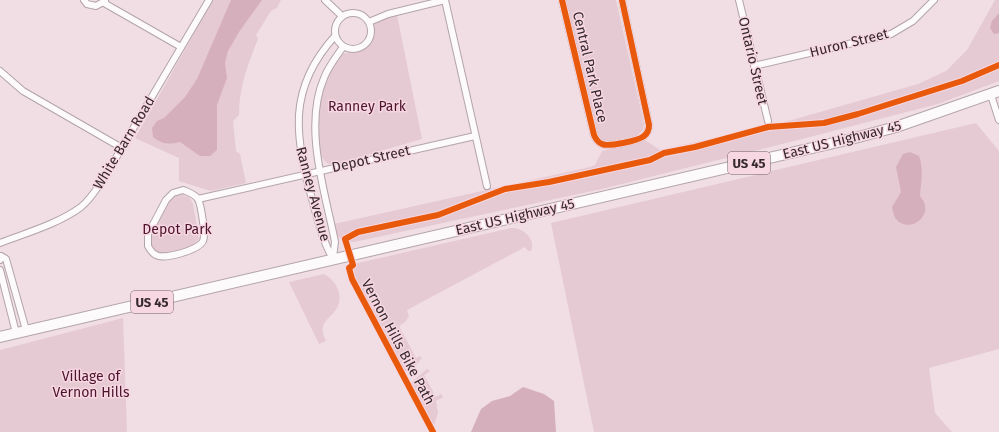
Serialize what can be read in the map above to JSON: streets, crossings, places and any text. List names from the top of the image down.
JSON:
{
  "streets": {
    "main road": ["East US Highway 45", "US 45"],
    "street": [
      "Huron Street",
      "Ontario Street",
      "Central Park Place",
      "White Barn Road",
      "Depot Street",
      "Ranney Avenue"
    ],
    "cycle path": ["Vernon Hills Bike Path"]
  },
  "crossings": [
    ["Huron Street", "Ontario Street"],
    ["East US Highway 45", "US 45"],
    ["East US Highway 45", "Ranney Avenue"],
    ["Depot Street", "Ranney Avenue"]
  ],
  "parks": ["Ranney Park", "Depot Park", "Village of Vernon Hills"]
}
